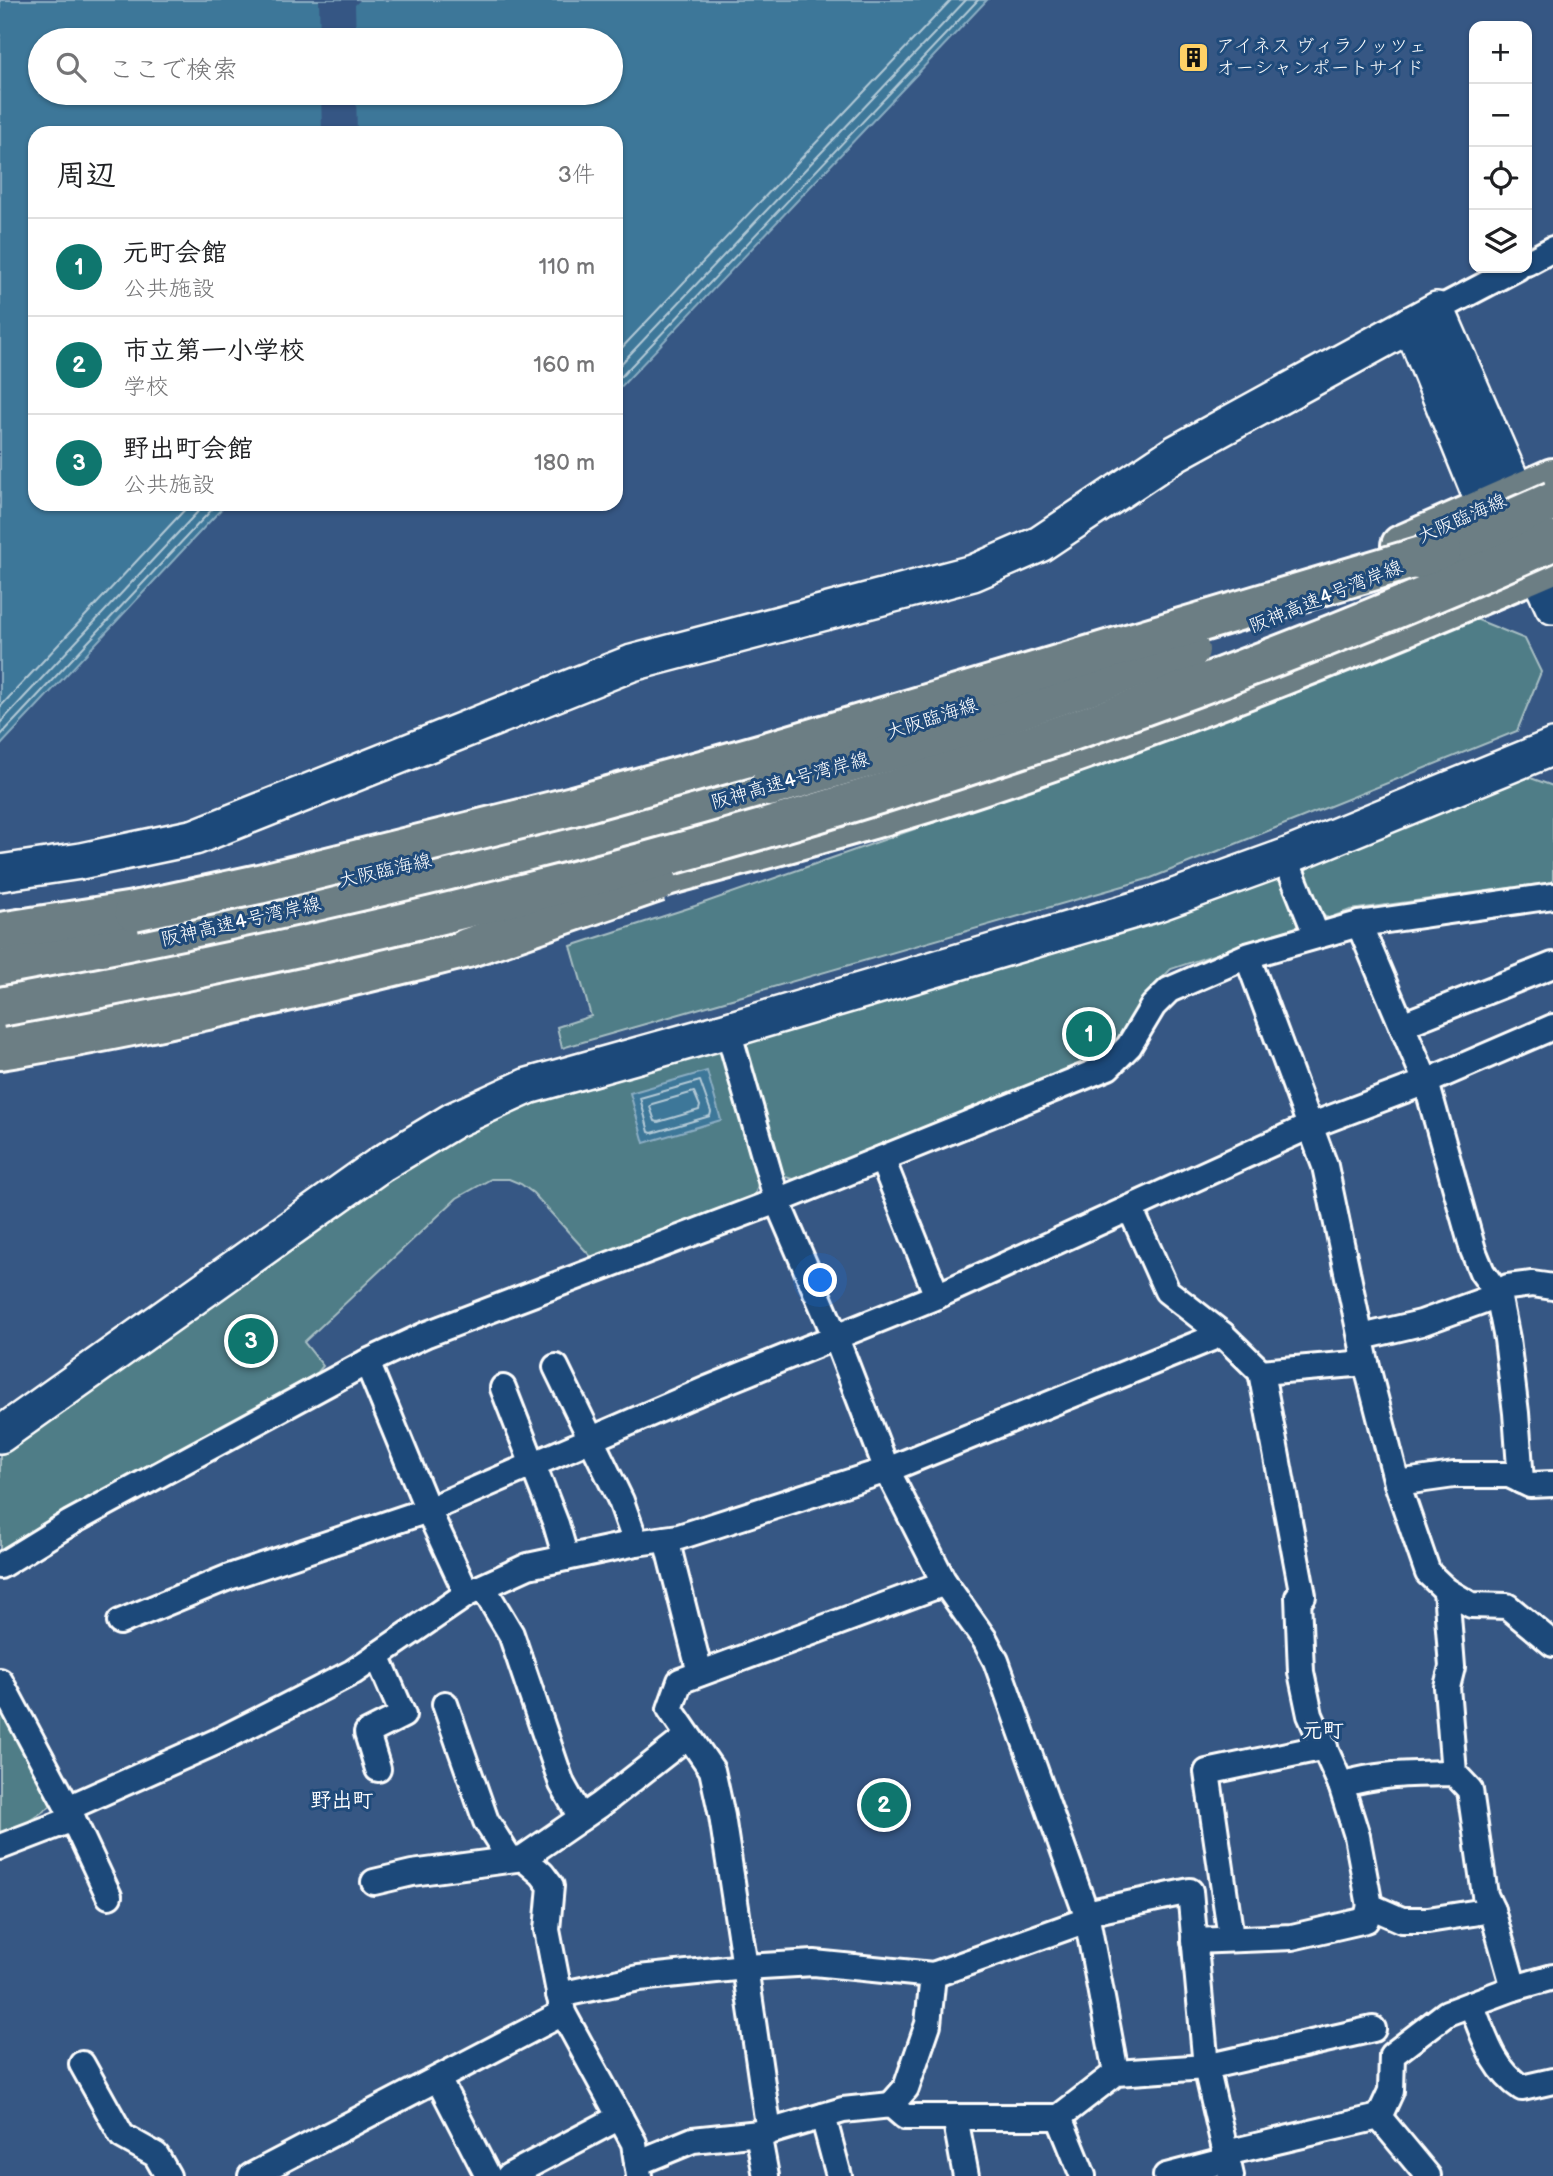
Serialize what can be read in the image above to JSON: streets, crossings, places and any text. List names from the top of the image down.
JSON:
{
  "streets": {
    "main road": ["大阪臨海線", "阪神高速4号湾岸線"]
  },
  "crossings": [
    ["大阪臨海線", "阪神高速4号湾岸線"]
  ],
  "districts": ["元町", "野出町"],
  "places": {
    "building": ["アイネス ヴィラノッツェ オーシャンポートサイド"]
  },
  "page": {
    "map_buttons": ["+", "−"],
    "search": "ここで検索",
    "heading": ["周辺", "3件"],
    "list": [
      {
        "mark": "1",
        "name": "元町会館",
        "note": "公共施設",
        "value": "110 m"
      },
      {
        "mark": "2",
        "name": "市立第一小学校",
        "note": "学校",
        "value": "160 m"
      },
      {
        "mark": "3",
        "name": "野出町会館",
        "note": "公共施設",
        "value": "180 m"
      }
    ],
    "pins": ["1", "3", "2"]
  }
}
